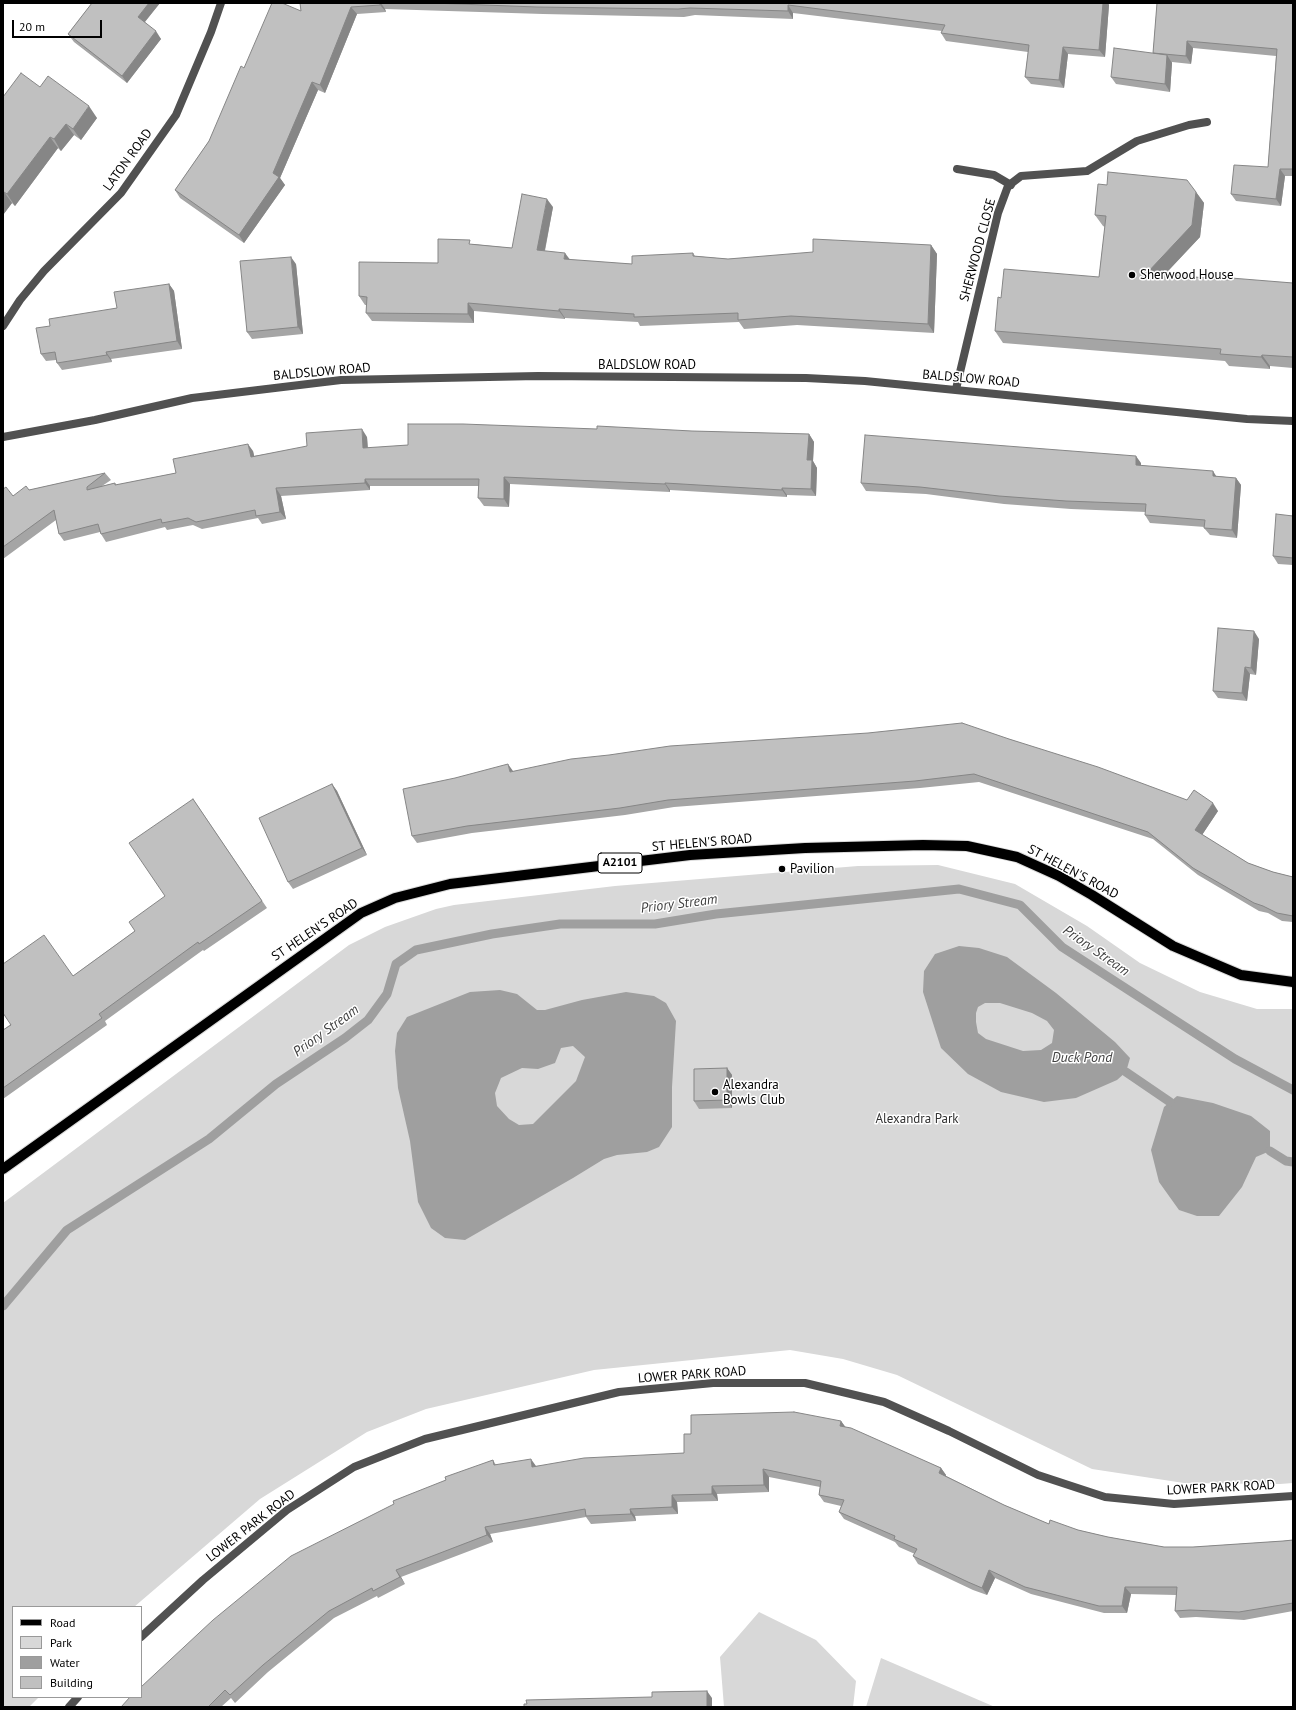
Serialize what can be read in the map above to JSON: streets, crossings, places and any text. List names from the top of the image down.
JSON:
{
  "streets": {
    "main road": ["ST HELEN'S ROAD", "A2101"],
    "street": [
      "LATON ROAD",
      "SHERWOOD CLOSE",
      "BALDSLOW ROAD",
      "LOWER PARK ROAD"
    ]
  },
  "crossings": [
    ["SHERWOOD CLOSE", "BALDSLOW ROAD"]
  ],
  "water": ["Priory Stream", "Duck Pond"],
  "parks": ["Alexandra Park"],
  "places": ["Sherwood House", "Pavilion", "Alexandra Bowls Club"],
  "legend": [
    "Road",
    "Park",
    "Water",
    "Building"
  ],
  "scale_bar": "20 m"
}
